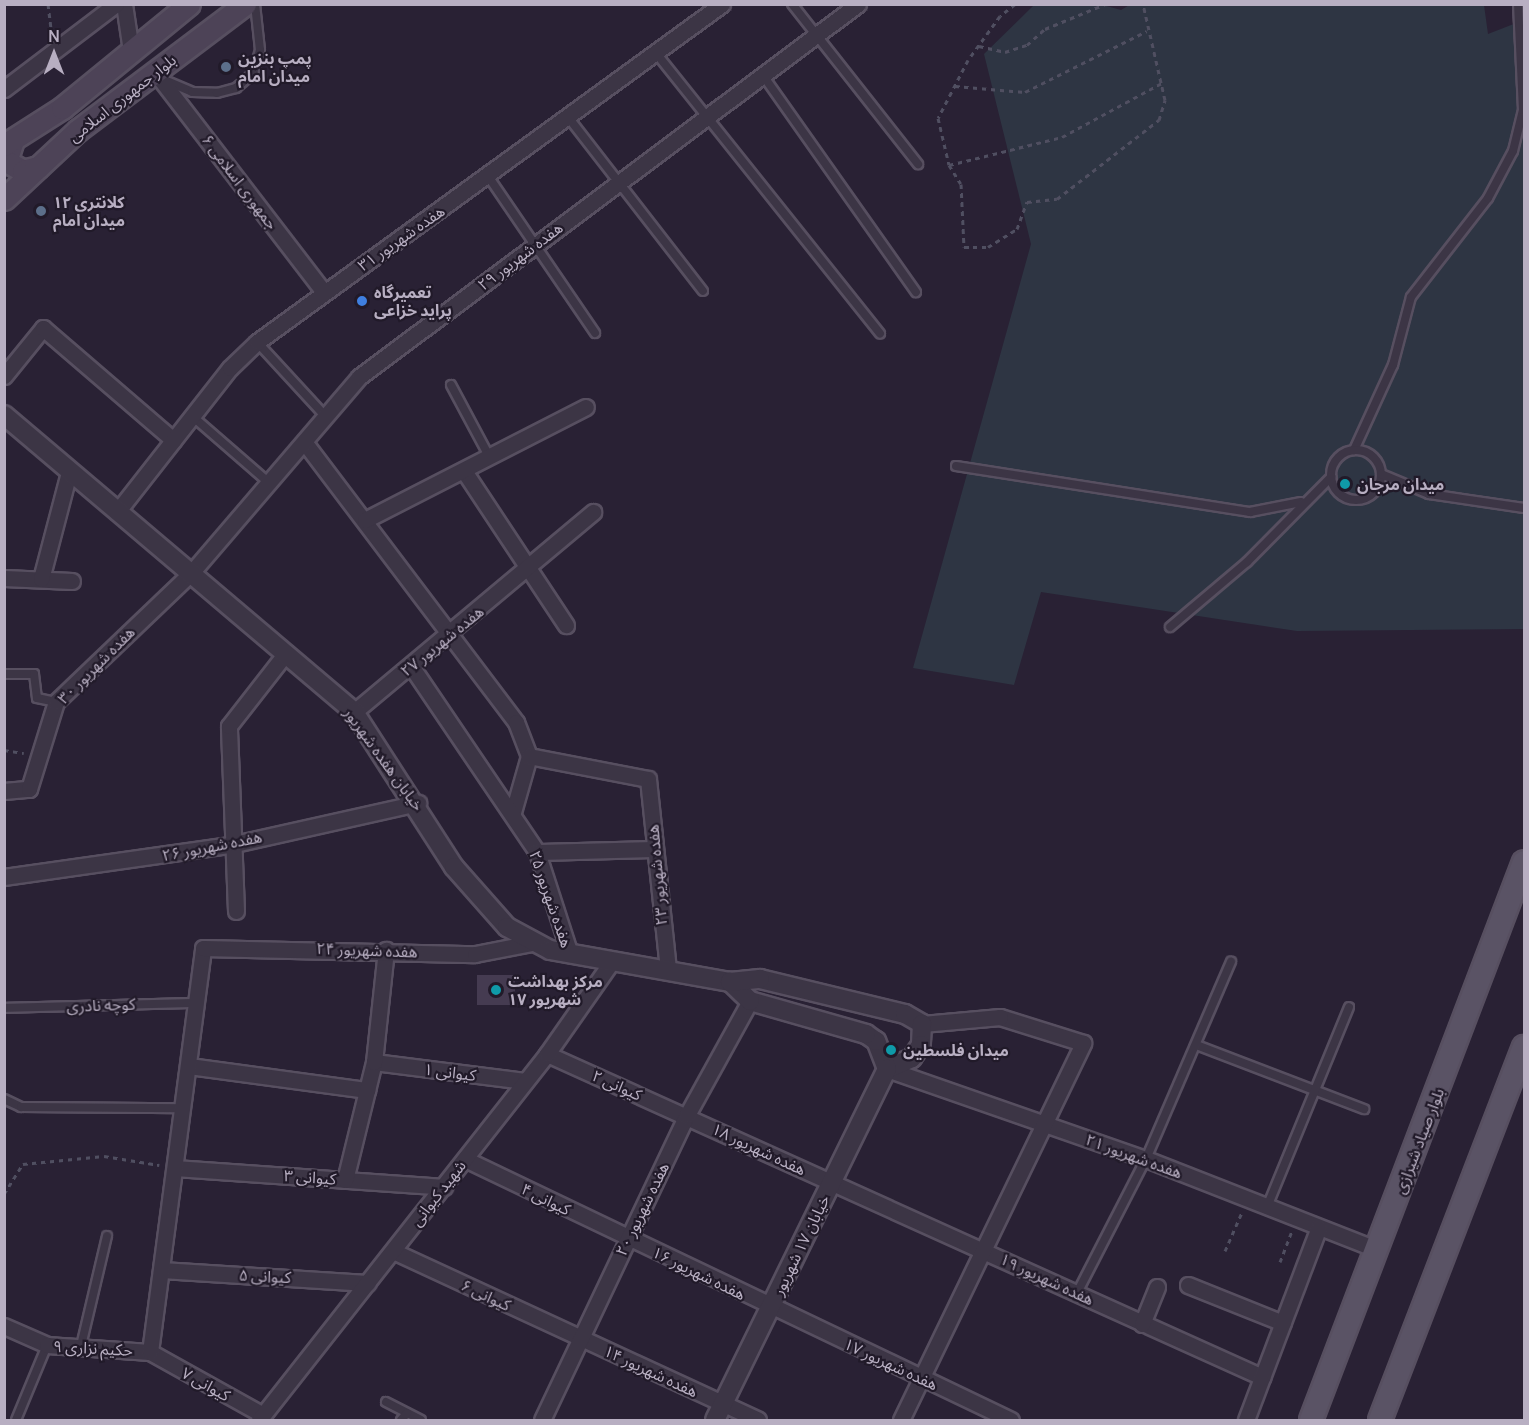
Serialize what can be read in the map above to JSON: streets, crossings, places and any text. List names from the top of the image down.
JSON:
{
  "streets": {
    "main road": ["بلوار جمهوری اسلامی", "بلوار صیاد شیرازی"],
    "street": [
      "جمهوری اسلامی ۶",
      "هفده شهریور ۳۱",
      "هفده شهریور ۲۹",
      "هفده شهریور ۲۷",
      "هفده شهریور ۳۰",
      "خیابان هفده شهریور",
      "هفده شهریور ۲۶",
      "هفده شهریور ۲۳",
      "هفده شهریور ۲۵",
      "هفده شهریور ۲۴",
      "کیوانی ۱",
      "کیوانی ۲",
      "هفده شهریور ۱۸",
      "هفده شهریور ۲۱",
      "کیوانی ۳",
      "شهید کیوانی",
      "کیوانی ۴",
      "هفده شهریور ۲۰",
      "خیابان ۱۷ شهریور",
      "هفده شهریور ۱۶",
      "کیوانی ۵",
      "هفده شهریور ۱۹",
      "کیوانی ۶",
      "حکیم نزاری ۹",
      "هفده شهریور ۱۷",
      "هفده شهریور ۱۴",
      "کیوانی ۷"
    ],
    "lane": ["کوچه نادری"]
  },
  "crossings": [
    ["بلوار جمهوری اسلامی", "جمهوری اسلامی ۶"],
    ["جمهوری اسلامی ۶", "هفده شهریور ۳۱"],
    ["هفده شهریور ۳۱", "خیابان هفده شهریور"],
    ["هفده شهریور ۲۹", "هفده شهریور ۳۰"],
    ["هفده شهریور ۲۹", "خیابان هفده شهریور"],
    ["هفده شهریور ۲۷", "خیابان هفده شهریور"],
    ["هفده شهریور ۲۷", "هفده شهریور ۲۵"],
    ["هفده شهریور ۳۰", "خیابان هفده شهریور"],
    ["خیابان هفده شهریور", "هفده شهریور ۲۶"],
    ["خیابان هفده شهریور", "هفده شهریور ۲۳"],
    ["خیابان هفده شهریور", "هفده شهریور ۲۵"],
    ["خیابان هفده شهریور", "هفده شهریور ۲۴"],
    ["خیابان هفده شهریور", "شهید کیوانی"],
    ["هفده شهریور ۲۴", "کوچه نادری"],
    ["کیوانی ۱", "شهید کیوانی"],
    ["کیوانی ۲", "هفده شهریور ۱۸"],
    ["کیوانی ۲", "شهید کیوانی"],
    ["کیوانی ۲", "هفده شهریور ۲۰"],
    ["بلوار صیاد شیرازی", "هفده شهریور ۲۱"],
    ["هفده شهریور ۱۸", "هفده شهریور ۲۰"],
    ["هفده شهریور ۱۸", "خیابان ۱۷ شهریور"],
    ["هفده شهریور ۱۸", "هفده شهریور ۱۹"],
    ["هفده شهریور ۲۱", "خیابان ۱۷ شهریور"],
    ["کیوانی ۳", "شهید کیوانی"],
    ["شهید کیوانی", "کیوانی ۴"],
    ["شهید کیوانی", "کیوانی ۵"],
    ["شهید کیوانی", "کیوانی ۶"],
    ["شهید کیوانی", "کیوانی ۷"],
    ["کیوانی ۴", "هفده شهریور ۲۰"],
    ["کیوانی ۴", "هفده شهریور ۱۶"],
    ["هفده شهریور ۲۰", "هفده شهریور ۱۶"],
    ["هفده شهریور ۲۰", "کیوانی ۶"],
    ["هفده شهریور ۲۰", "هفده شهریور ۱۴"],
    ["خیابان ۱۷ شهریور", "هفده شهریور ۱۶"],
    ["خیابان ۱۷ شهریور", "هفده شهریور ۱۹"],
    ["خیابان ۱۷ شهریور", "هفده شهریور ۱۷"],
    ["خیابان ۱۷ شهریور", "هفده شهریور ۱۴"],
    ["هفده شهریور ۱۶", "هفده شهریور ۱۷"],
    ["کیوانی ۶", "هفده شهریور ۱۴"],
    ["حکیم نزاری ۹", "کیوانی ۷"]
  ],
  "places": [
    "پمپ بنزین میدان امام",
    "کلانتری ۱۲ میدان امام",
    "تعمیرگاه پراید خزاعی",
    "میدان مرجان",
    "مرکز بهداشت ۱۷ شهریور",
    "میدان فلسطین"
  ],
  "north": "top"
}
